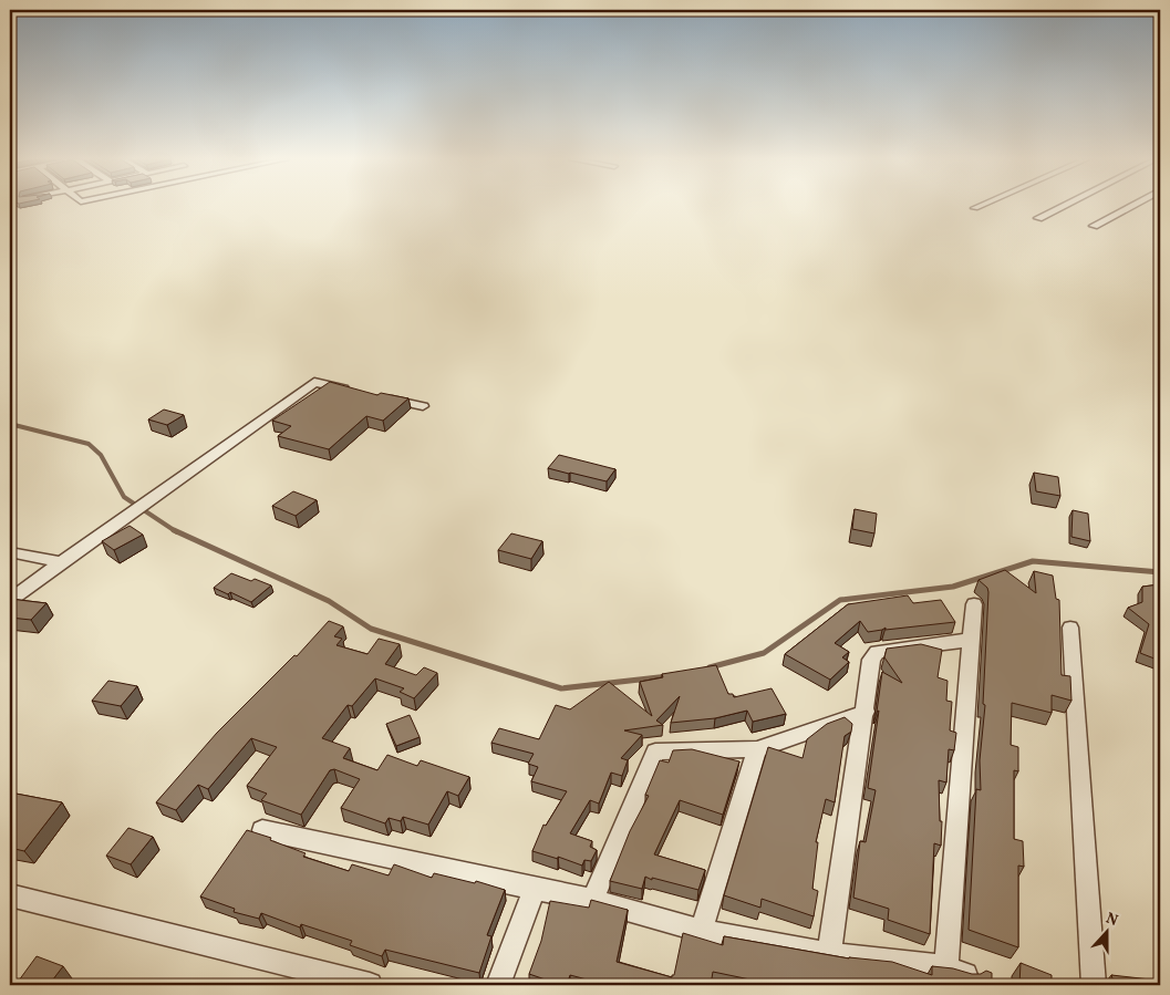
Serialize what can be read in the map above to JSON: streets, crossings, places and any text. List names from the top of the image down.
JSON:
{
  "north": "top"
}
